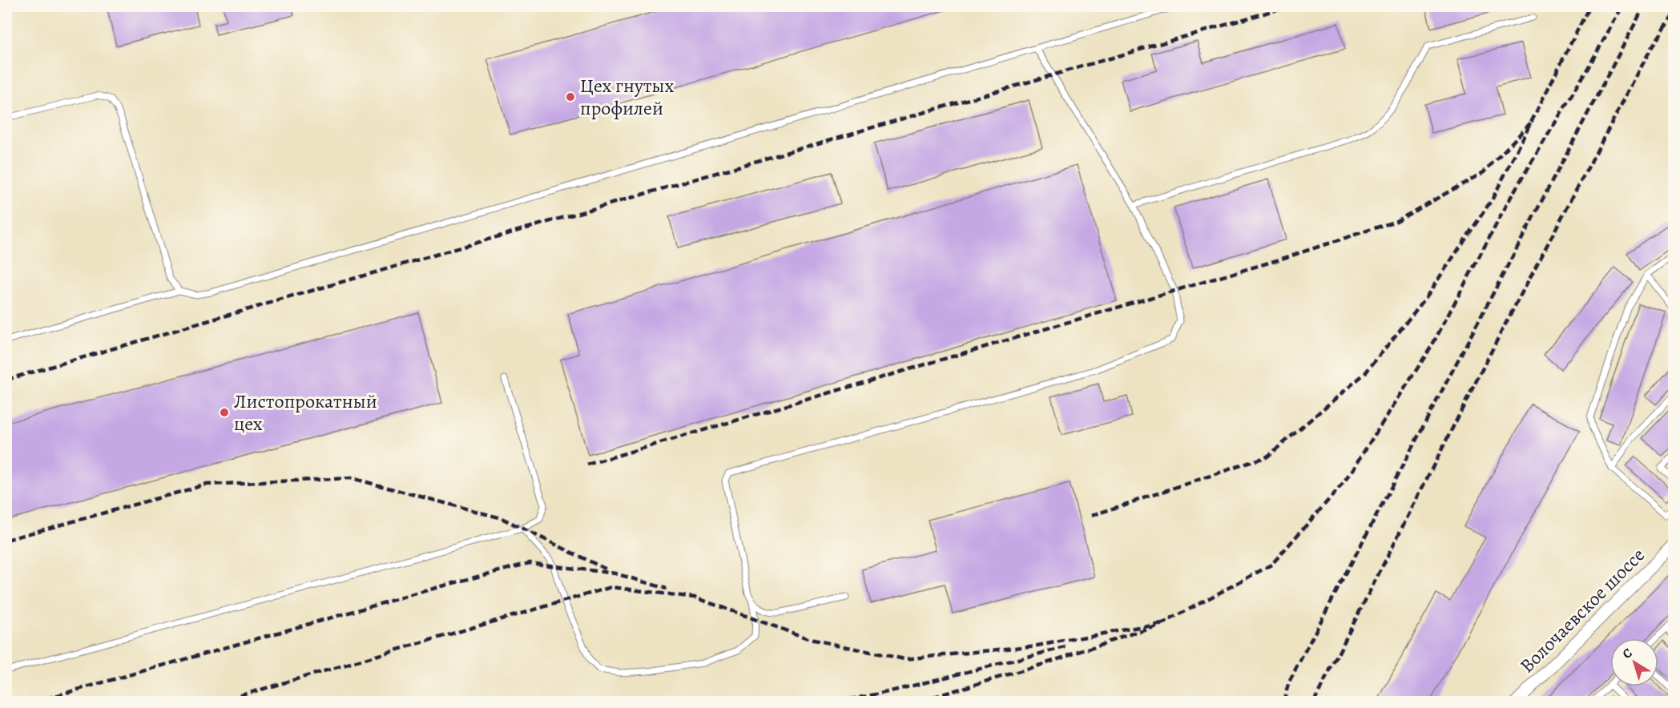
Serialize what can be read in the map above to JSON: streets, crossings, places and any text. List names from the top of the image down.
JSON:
{
  "streets": {
    "street": ["Волочаевское шоссе"]
  },
  "places": ["Цех гнутых профилей", "Листопрокатный цех"],
  "north": "top left"
}
